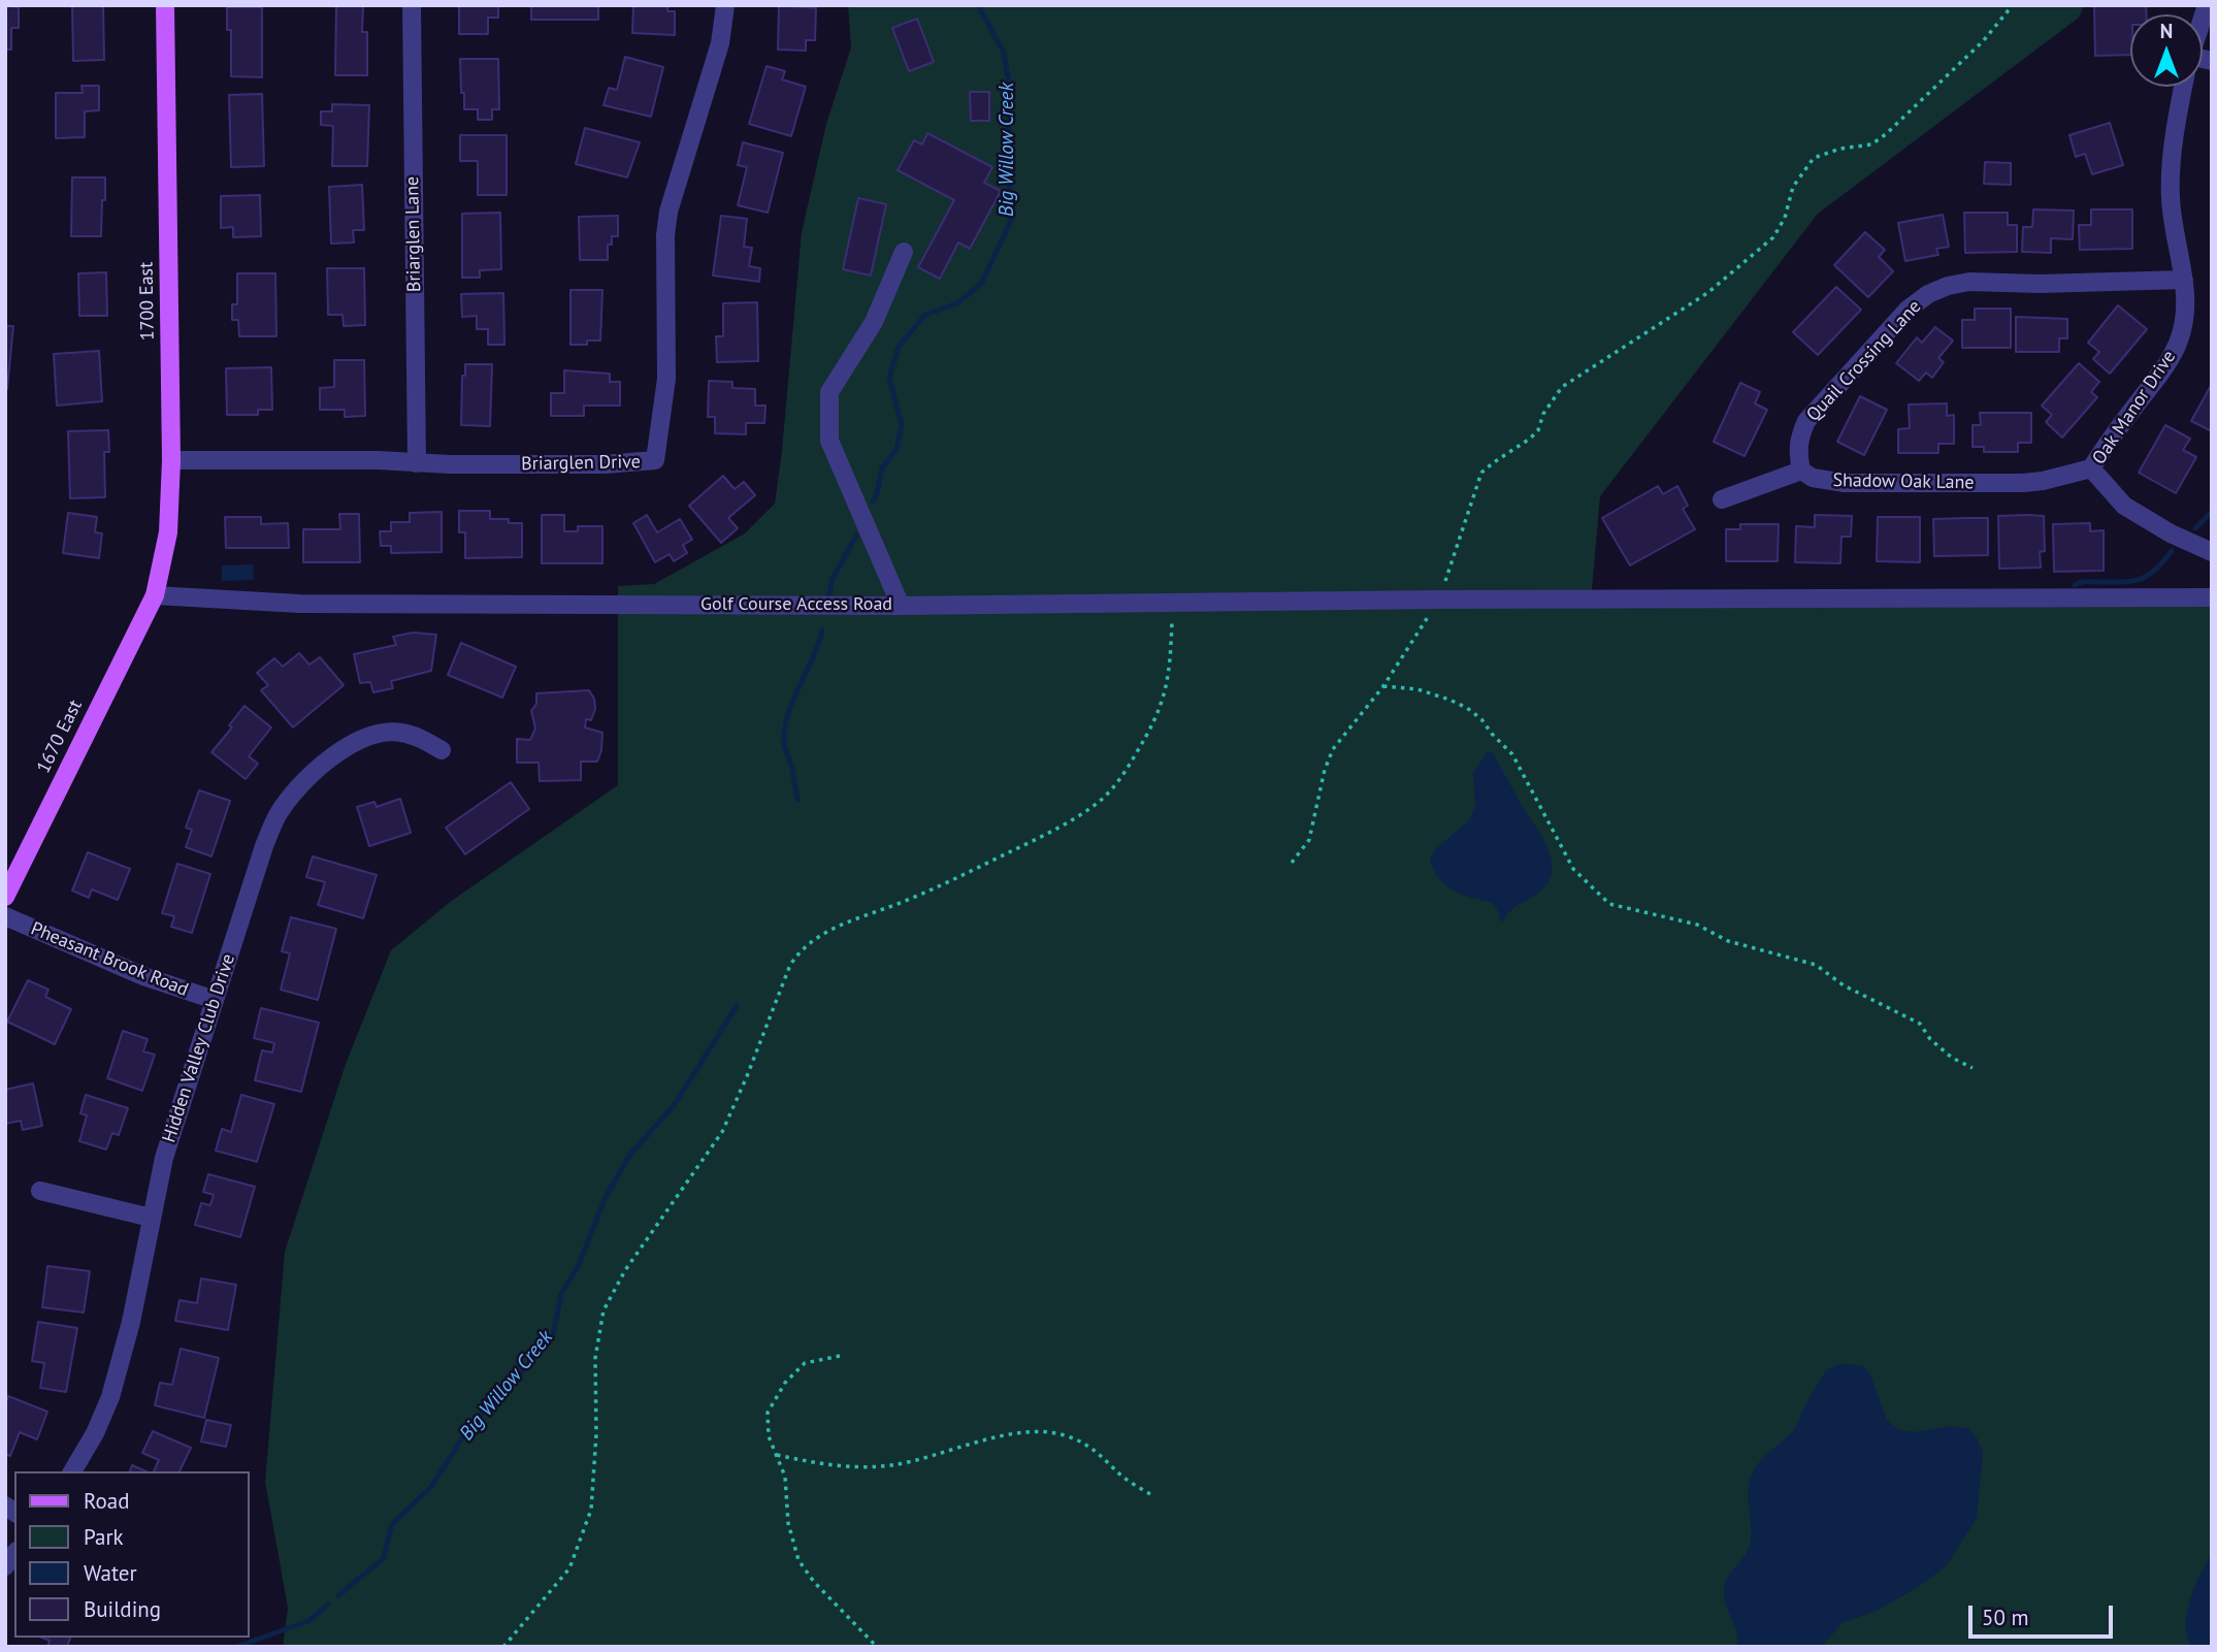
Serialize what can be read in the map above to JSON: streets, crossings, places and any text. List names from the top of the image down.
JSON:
{
  "streets": {
    "main road": ["1700 East", "1670 East"],
    "street": [
      "Briarglen Lane",
      "Quail Crossing Lane",
      "Oak Manor Drive",
      "Briarglen Drive",
      "Shadow Oak Lane",
      "Golf Course Access Road",
      "Pheasant Brook Road",
      "Hidden Valley Club Drive"
    ]
  },
  "crossings": [
    ["Briarglen Lane", "Briarglen Drive"],
    ["1700 East", "Briarglen Drive"],
    ["1700 East", "Golf Course Access Road"],
    ["1700 East", "1670 East"],
    ["Quail Crossing Lane", "Oak Manor Drive"],
    ["Quail Crossing Lane", "Shadow Oak Lane"],
    ["Oak Manor Drive", "Shadow Oak Lane"],
    ["Golf Course Access Road", "1670 East"],
    ["Pheasant Brook Road", "Hidden Valley Club Drive"]
  ],
  "water": ["Big Willow Creek"],
  "legend": [
    "Road",
    "Park",
    "Water",
    "Building"
  ],
  "scale_bar": "50 m",
  "north": "top"
}
